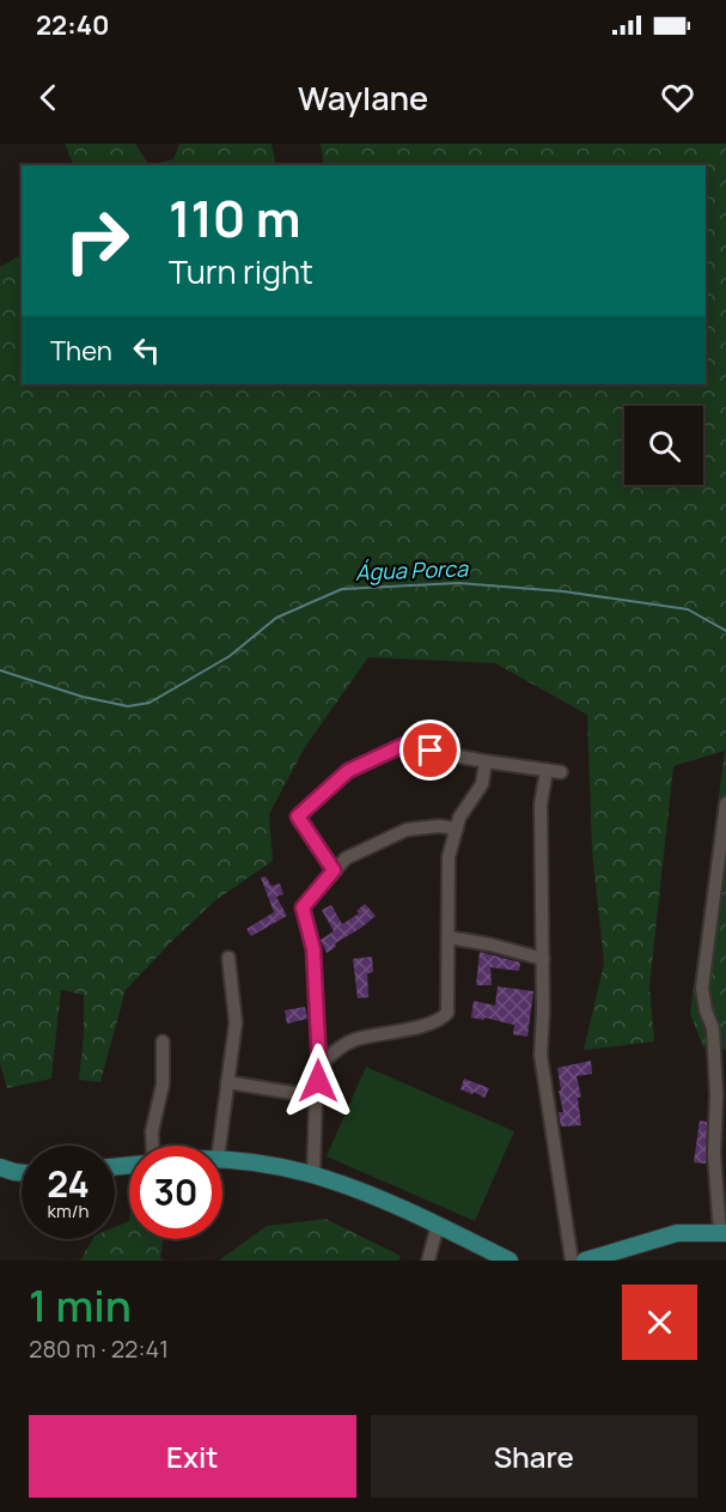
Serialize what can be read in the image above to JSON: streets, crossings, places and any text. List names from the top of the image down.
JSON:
{
  "water": ["Água Porca"],
  "page": {
    "status": "22:40",
    "header": "Waylane",
    "turn": ["110 m", "Turn right"],
    "then": "Then",
    "speed": "24 km/h",
    "limit": "30",
    "heading": ["1 min", "280 m · 22:41"],
    "buttons": ["Exit", "Share"]
  }
}
